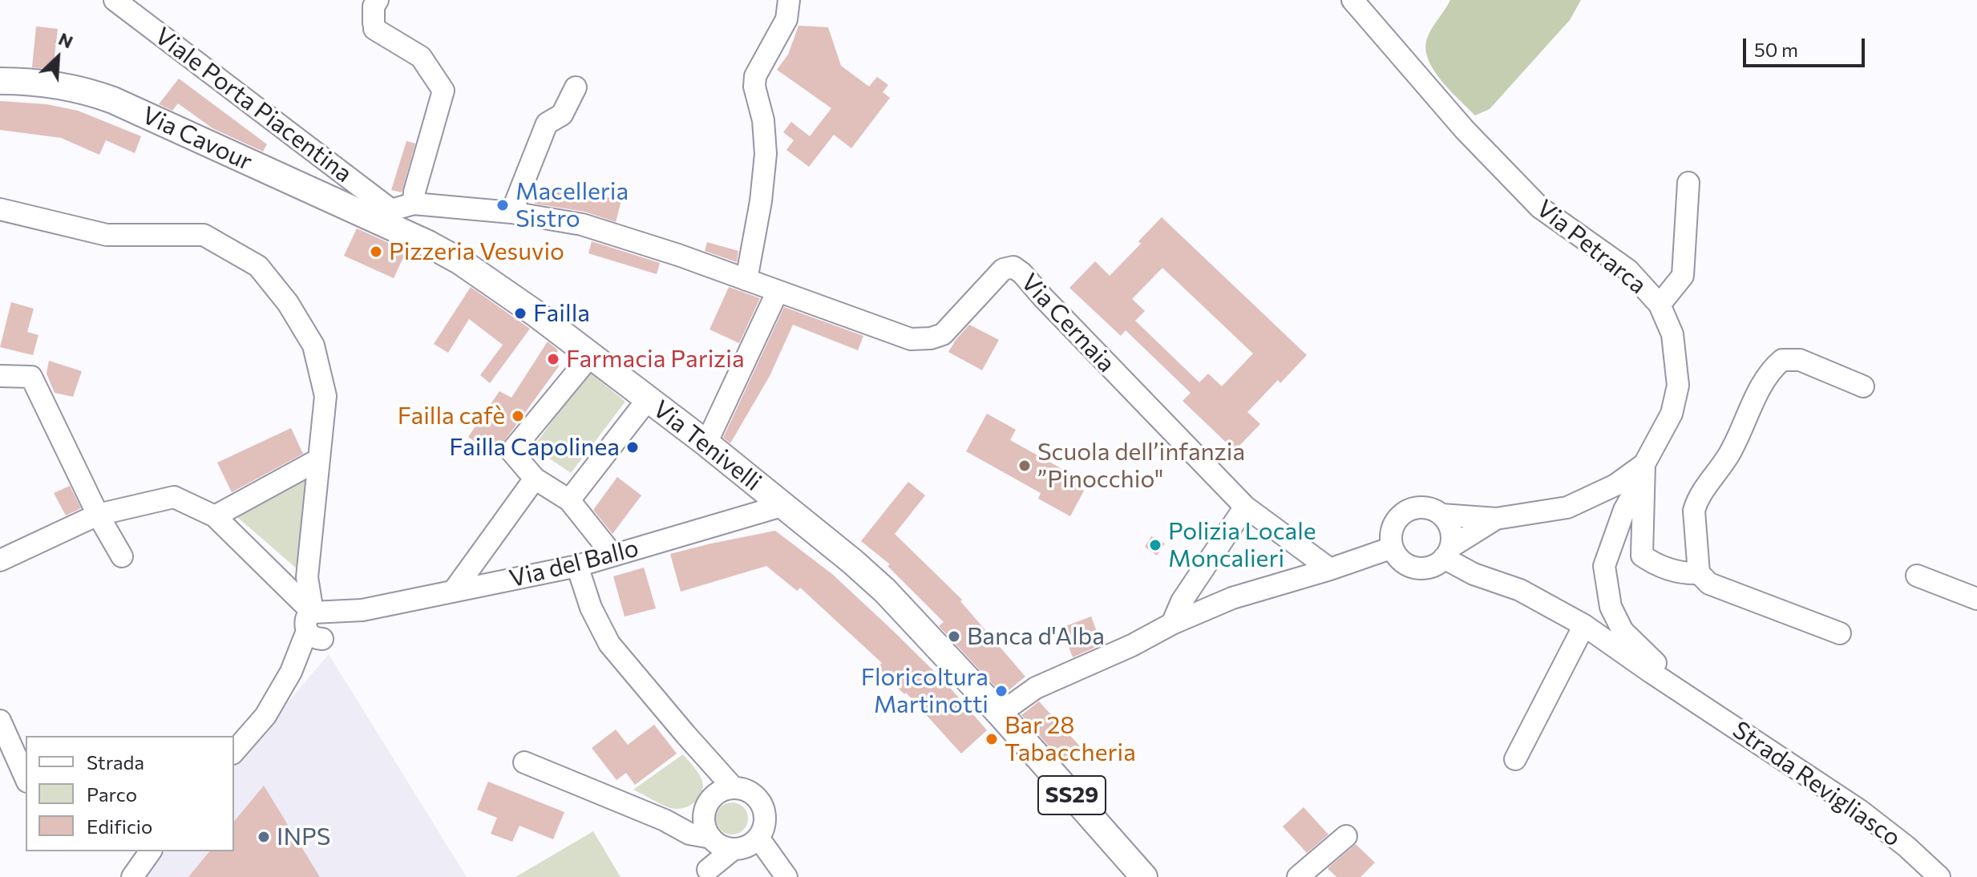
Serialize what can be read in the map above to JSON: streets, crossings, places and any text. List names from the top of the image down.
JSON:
{
  "streets": {
    "main road": ["Via Cavour", "Via Tenivelli", "SS29"],
    "street": [
      "Viale Porta Piacentina",
      "Via Petrarca",
      "Via Cernaia",
      "Via del Ballo",
      "Strada Revigliasco"
    ]
  },
  "crossings": [
    ["Viale Porta Piacentina", "Via Cavour"],
    ["Viale Porta Piacentina", "Via Cernaia"],
    ["Viale Porta Piacentina", "Via Tenivelli"],
    ["Via Cavour", "Via Cernaia"],
    ["Via Cavour", "Via Tenivelli"],
    ["Via Petrarca", "Strada Revigliasco"],
    ["Via Cernaia", "Via Tenivelli"],
    ["Via Tenivelli", "Via del Ballo"],
    ["Via Tenivelli", "SS29"]
  ],
  "places": [
    "Macelleria Sistro",
    "Pizzeria Vesuvio",
    "Failla",
    "Farmacia Parizia",
    "Failla cafè",
    "Failla Capolinea",
    "Scuola dell’infanzia ”Pinocchio\"",
    "Polizia Locale Moncalieri",
    "Banca d'Alba",
    "Floricoltura Martinotti",
    "Bar 28 Tabaccheria",
    "INPS"
  ],
  "legend": ["Strada", "Parco", "Edificio"],
  "scale_bar": "50 m",
  "north": "top right"
}
